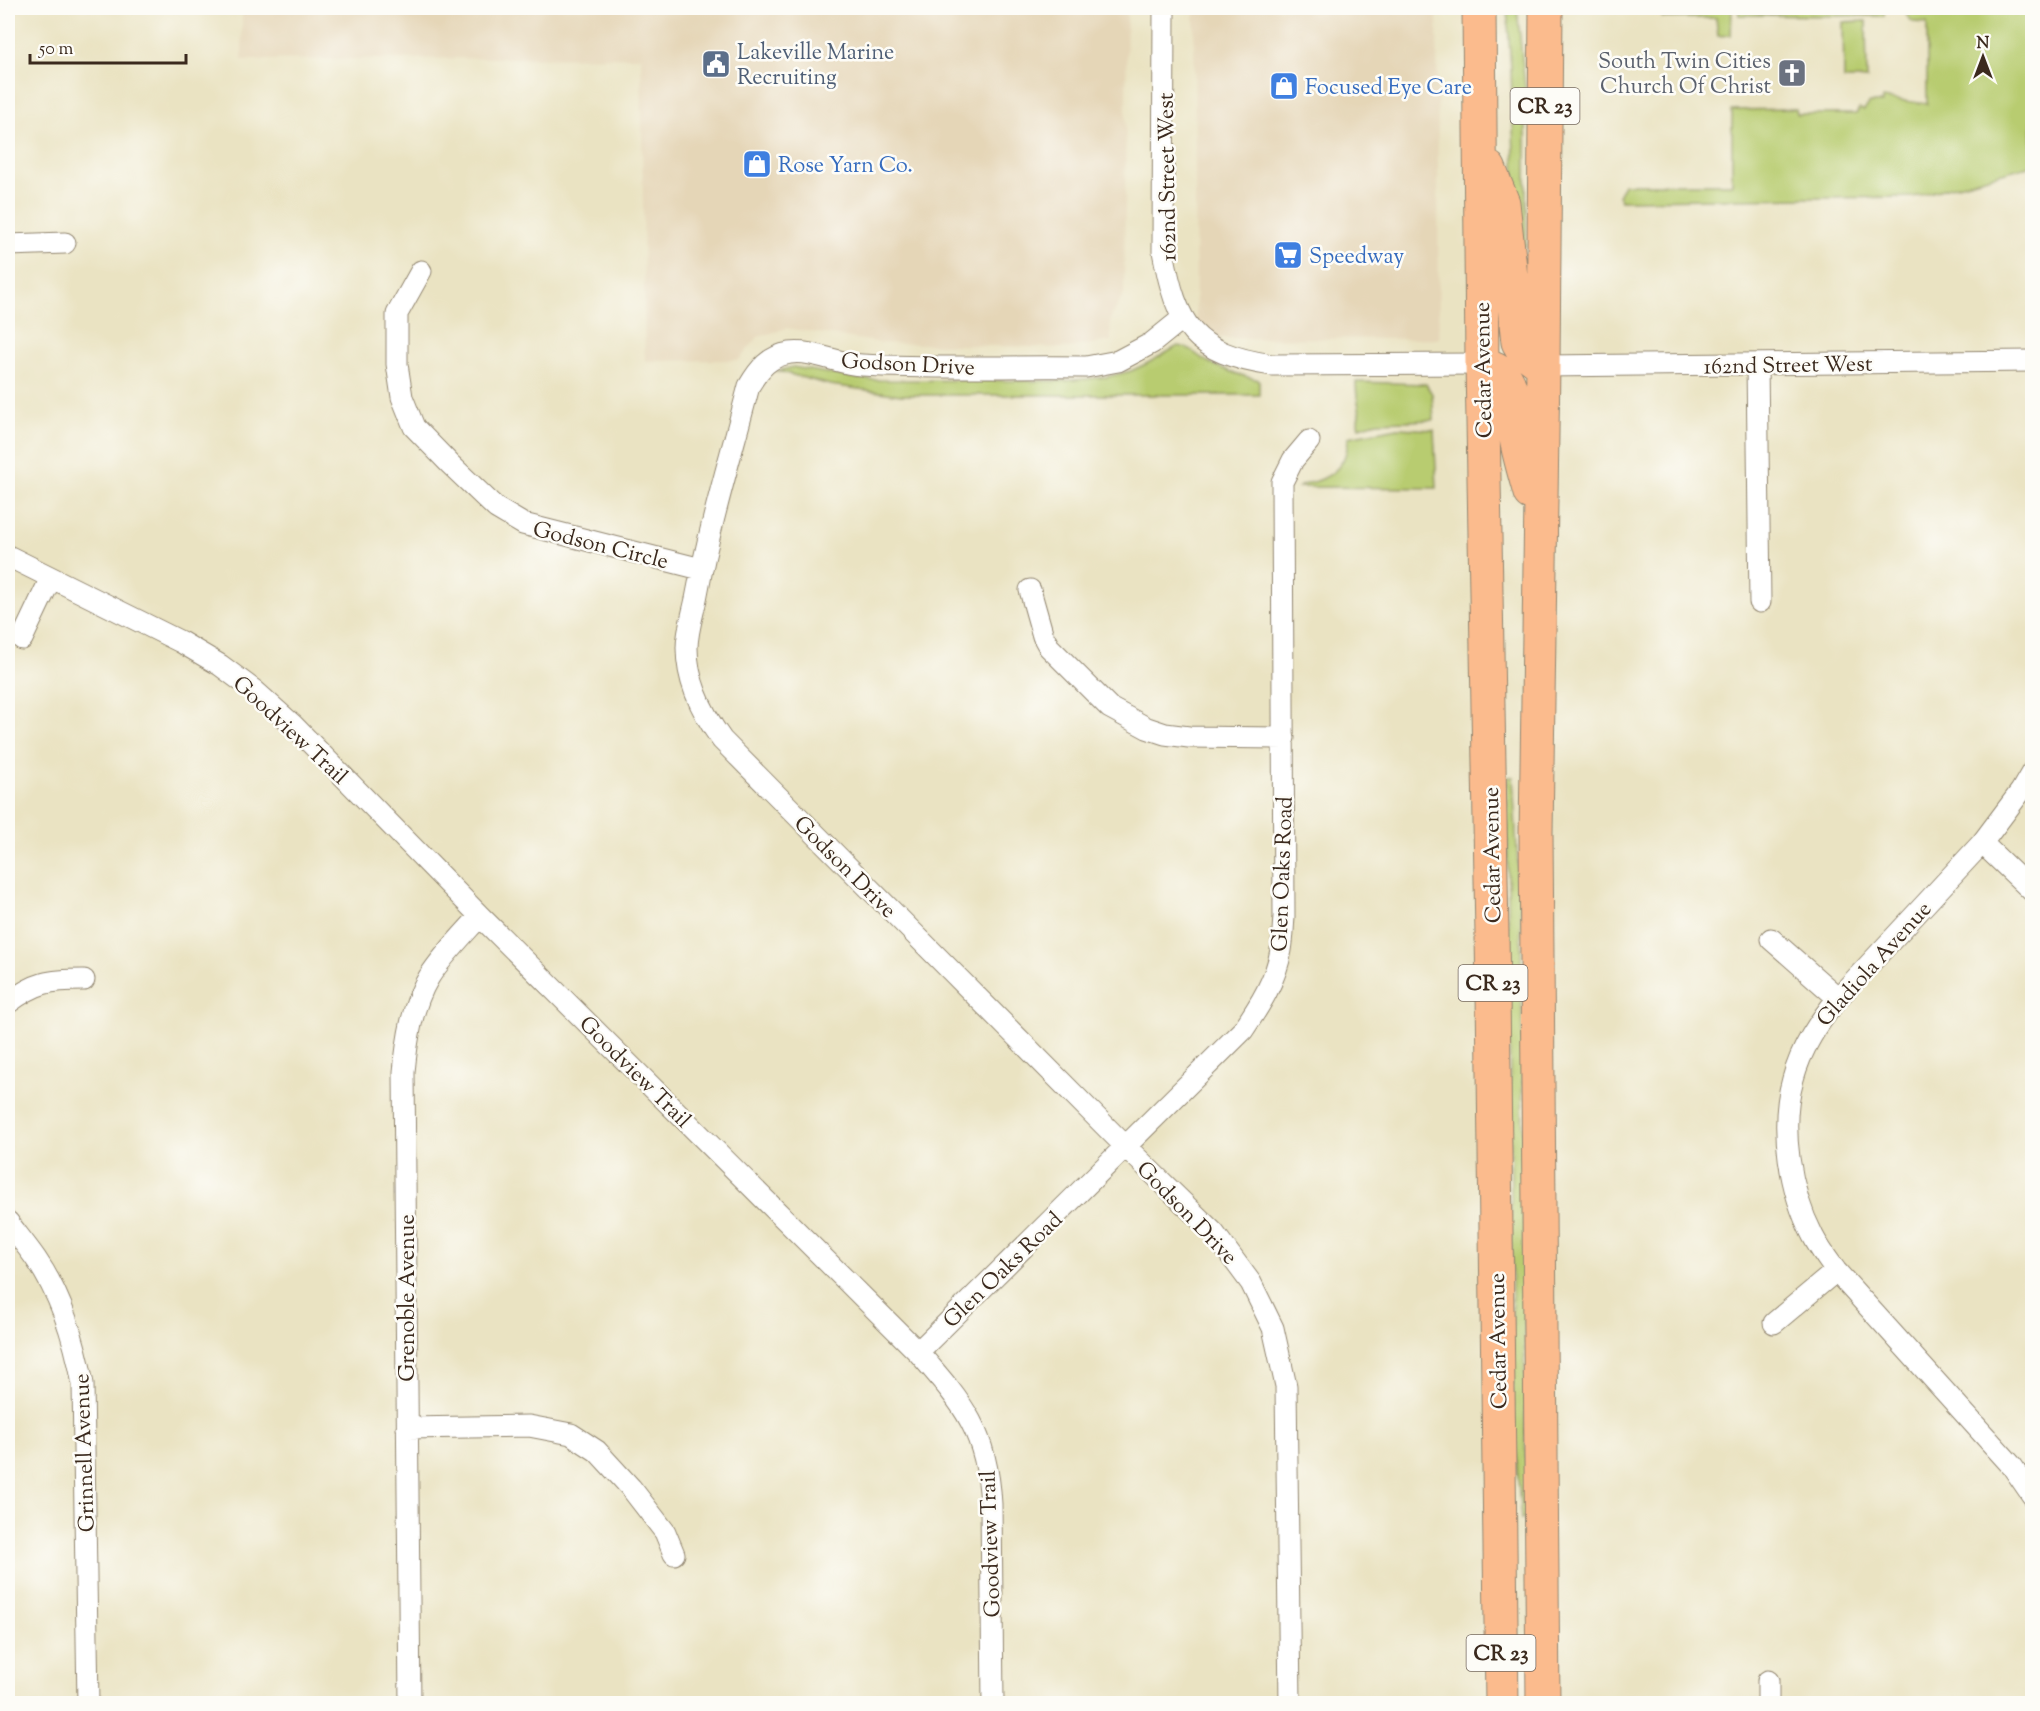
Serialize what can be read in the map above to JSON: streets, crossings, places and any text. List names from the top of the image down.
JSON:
{
  "streets": {
    "main road": ["CR 23", "Cedar Avenue"],
    "street": [
      "162nd Street West",
      "Godson Drive",
      "Godson Circle",
      "Goodview Trail",
      "Glen Oaks Road",
      "Gladiola Avenue",
      "Grenoble Avenue",
      "Grinnell Avenue"
    ]
  },
  "crossings": [
    ["162nd Street West", "Godson Drive"],
    ["162nd Street West", "Cedar Avenue"],
    ["Godson Drive", "Godson Circle"],
    ["Godson Drive", "Glen Oaks Road"],
    ["Goodview Trail", "Glen Oaks Road"],
    ["Goodview Trail", "Grenoble Avenue"]
  ],
  "places": {
    "public building": ["Lakeville Marine Recruiting"],
    "church": ["South Twin Cities Church Of Christ"],
    "shop": ["Focused Eye Care", "Rose Yarn Co."],
    "supermarket": ["Speedway"]
  },
  "scale_bar": "50 m",
  "north": "top"
}
